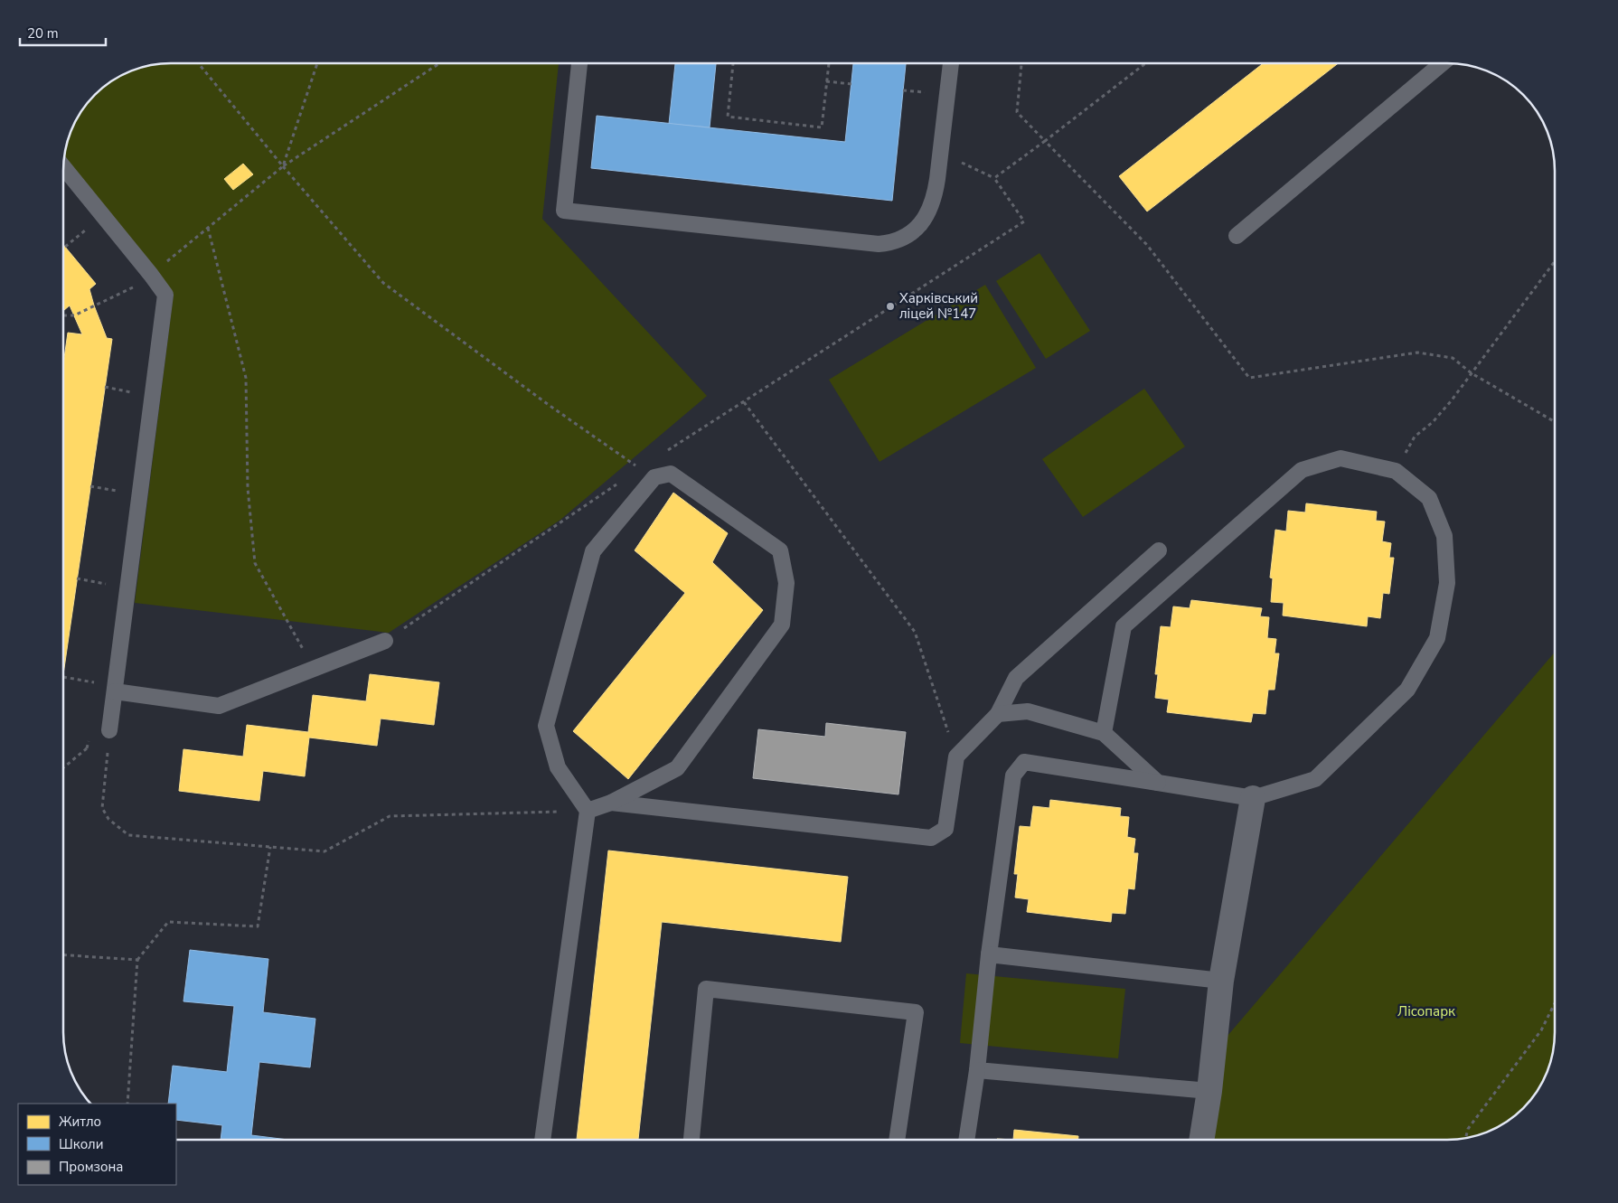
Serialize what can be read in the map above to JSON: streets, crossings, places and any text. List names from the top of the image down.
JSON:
{
  "parks": ["Лісопарк"],
  "places": ["Харківський ліцей №147"],
  "legend": ["Житло", "Школи", "Промзона"],
  "scale_bar": "20 m"
}
